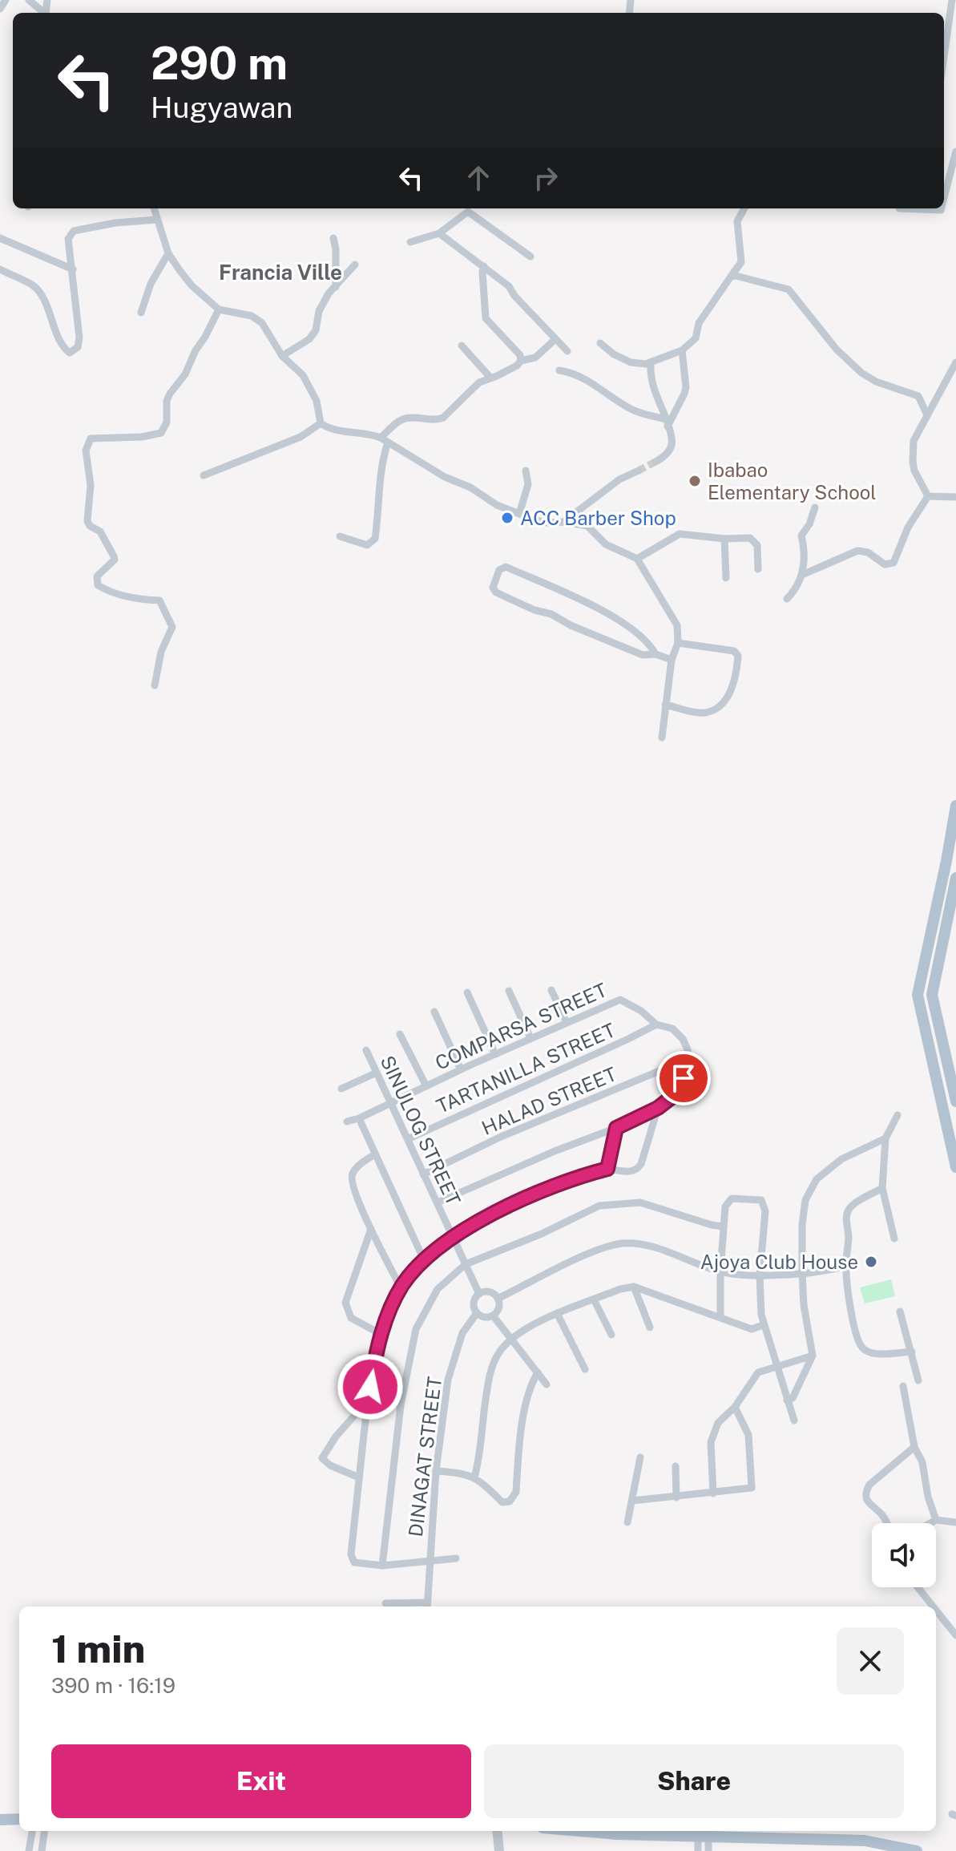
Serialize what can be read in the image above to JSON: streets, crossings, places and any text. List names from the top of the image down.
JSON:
{
  "streets": {
    "street": [
      "COMPARSA STREET",
      "TARTANILLA STREET",
      "HALAD STREET",
      "SINULOG STREET",
      "DINAGAT STREET"
    ]
  },
  "crossings": [
    ["COMPARSA STREET", "TARTANILLA STREET"],
    ["COMPARSA STREET", "HALAD STREET"],
    ["COMPARSA STREET", "SINULOG STREET"],
    ["TARTANILLA STREET", "SINULOG STREET"],
    ["HALAD STREET", "SINULOG STREET"],
    ["SINULOG STREET", "DINAGAT STREET"]
  ],
  "districts": ["Francia Ville"],
  "places": ["Ibabao Elementary School", "ACC Barber Shop", "Ajoya Club House"],
  "page": {
    "turn": ["290 m", "Hugyawan"],
    "heading": ["1 min", "390 m · 16:19"],
    "buttons": ["Exit", "Share"]
  }
}
